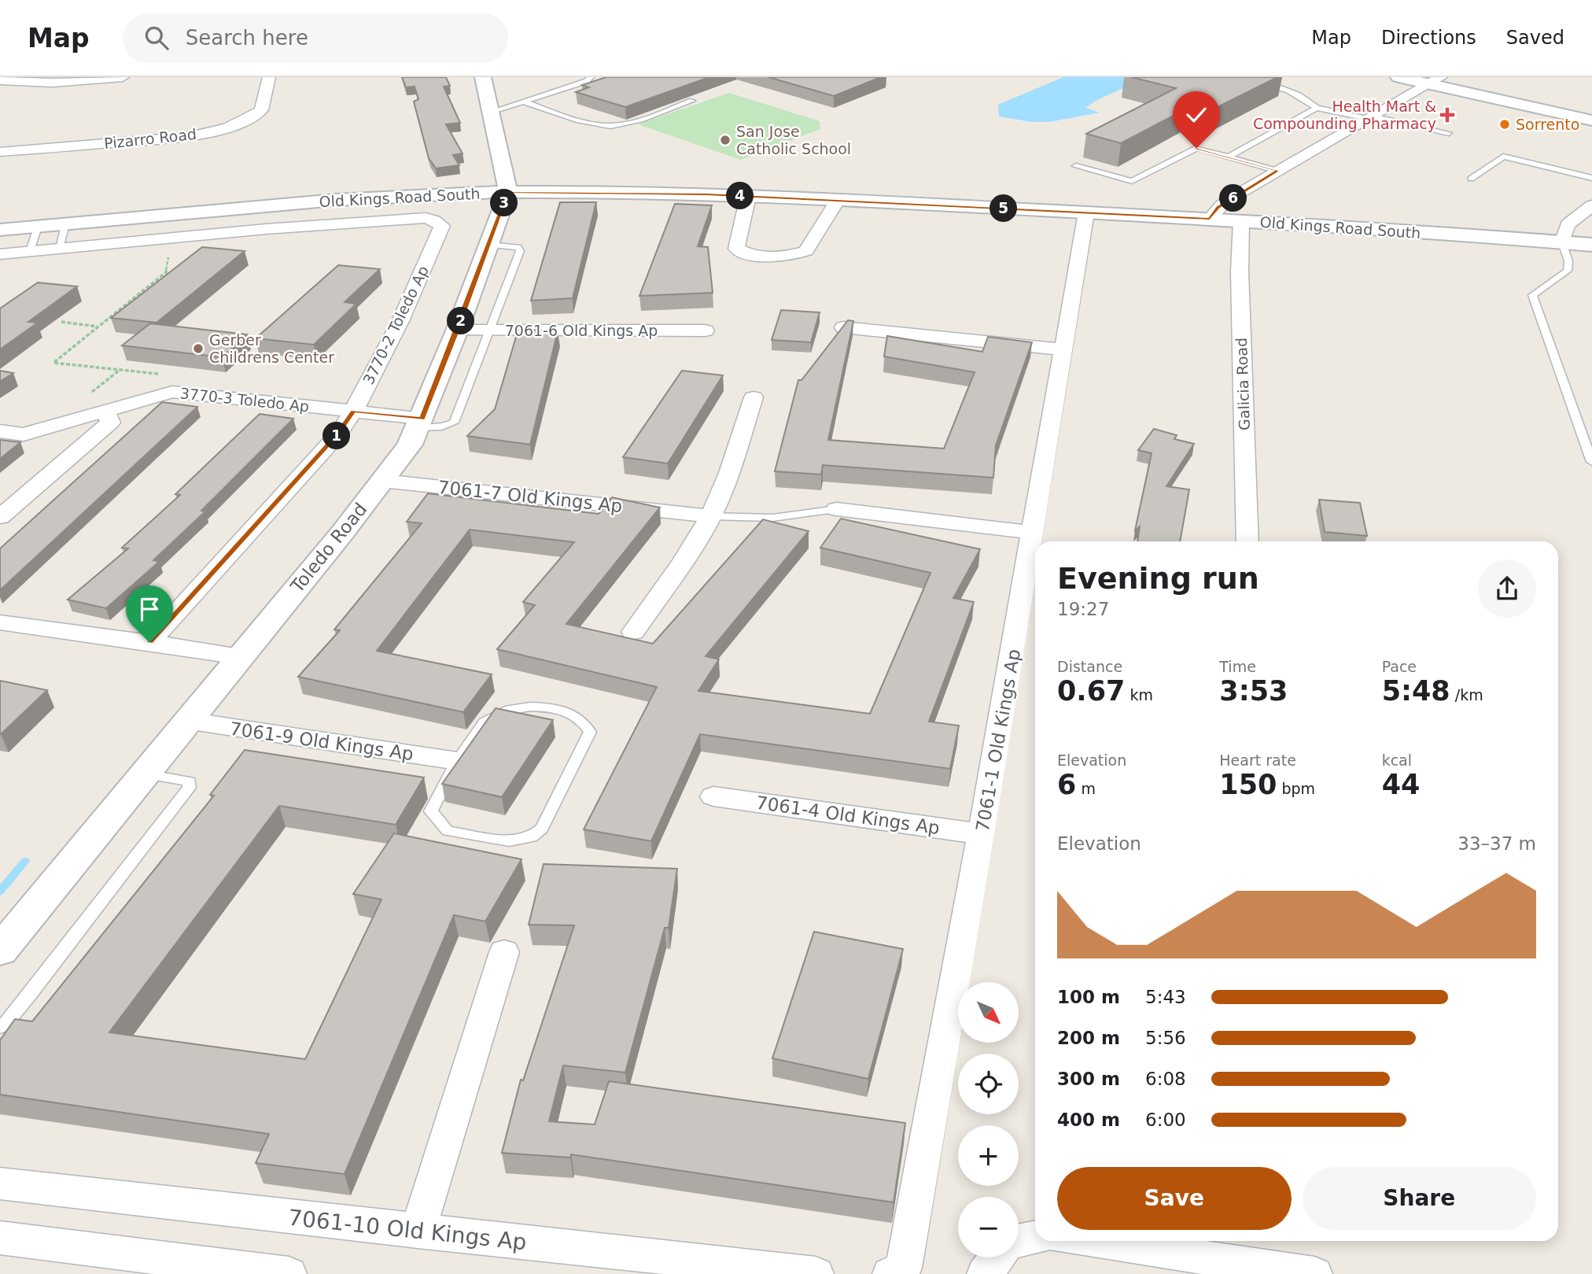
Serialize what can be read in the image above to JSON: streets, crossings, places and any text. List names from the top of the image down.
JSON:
{
  "streets": {
    "street": [
      "Pizarro Road",
      "Old Kings Road South",
      "3770-2 Toledo Ap",
      "7061-6 Old Kings Ap",
      "Galicia Road",
      "3770-3 Toledo Ap",
      "7061-7 Old Kings Ap",
      "Toledo Road",
      "7061-1 Old Kings Ap",
      "7061-9 Old Kings Ap",
      "7061-4 Old Kings Ap",
      "7061-10 Old Kings Ap"
    ]
  },
  "crossings": [
    ["Old Kings Road South", "Galicia Road"],
    ["Old Kings Road South", "Toledo Road"],
    ["Old Kings Road South", "7061-1 Old Kings Ap"],
    ["3770-2 Toledo Ap", "3770-3 Toledo Ap"],
    ["7061-6 Old Kings Ap", "Toledo Road"],
    ["3770-3 Toledo Ap", "Toledo Road"],
    ["7061-7 Old Kings Ap", "Toledo Road"],
    ["Toledo Road", "7061-9 Old Kings Ap"],
    ["7061-1 Old Kings Ap", "7061-4 Old Kings Ap"]
  ],
  "places": {
    "health": ["Health Mart & Compounding Pharmacy"],
    "other": ["Sorrento", "San Jose Catholic School", "Gerber Childrens Center"]
  },
  "north": "bottom right",
  "page": {
    "header": "Map",
    "search": "Search here",
    "nav": ["Map", "Directions", "Saved"],
    "pins": [
      "4",
      "6",
      "3",
      "5",
      "2",
      "1"
    ],
    "heading": ["Evening run", "19:27"],
    "stats": [
      ["Distance", "0.67 km"],
      ["Time", "3:53"],
      ["Pace", "5:48 /km"],
      ["Elevation", "6 m"],
      ["Heart rate", "150 bpm"],
      ["kcal", "44"]
    ],
    "chart": ["Elevation", "33–37 m"],
    "list": [
      {
        "name": "100 m",
        "note": "5:43"
      },
      {
        "name": "200 m",
        "note": "5:56"
      },
      {
        "name": "300 m",
        "note": "6:08"
      },
      {
        "name": "400 m",
        "note": "6:00"
      }
    ],
    "map_buttons": ["+", "−"],
    "buttons": ["Save", "Share"]
  }
}
